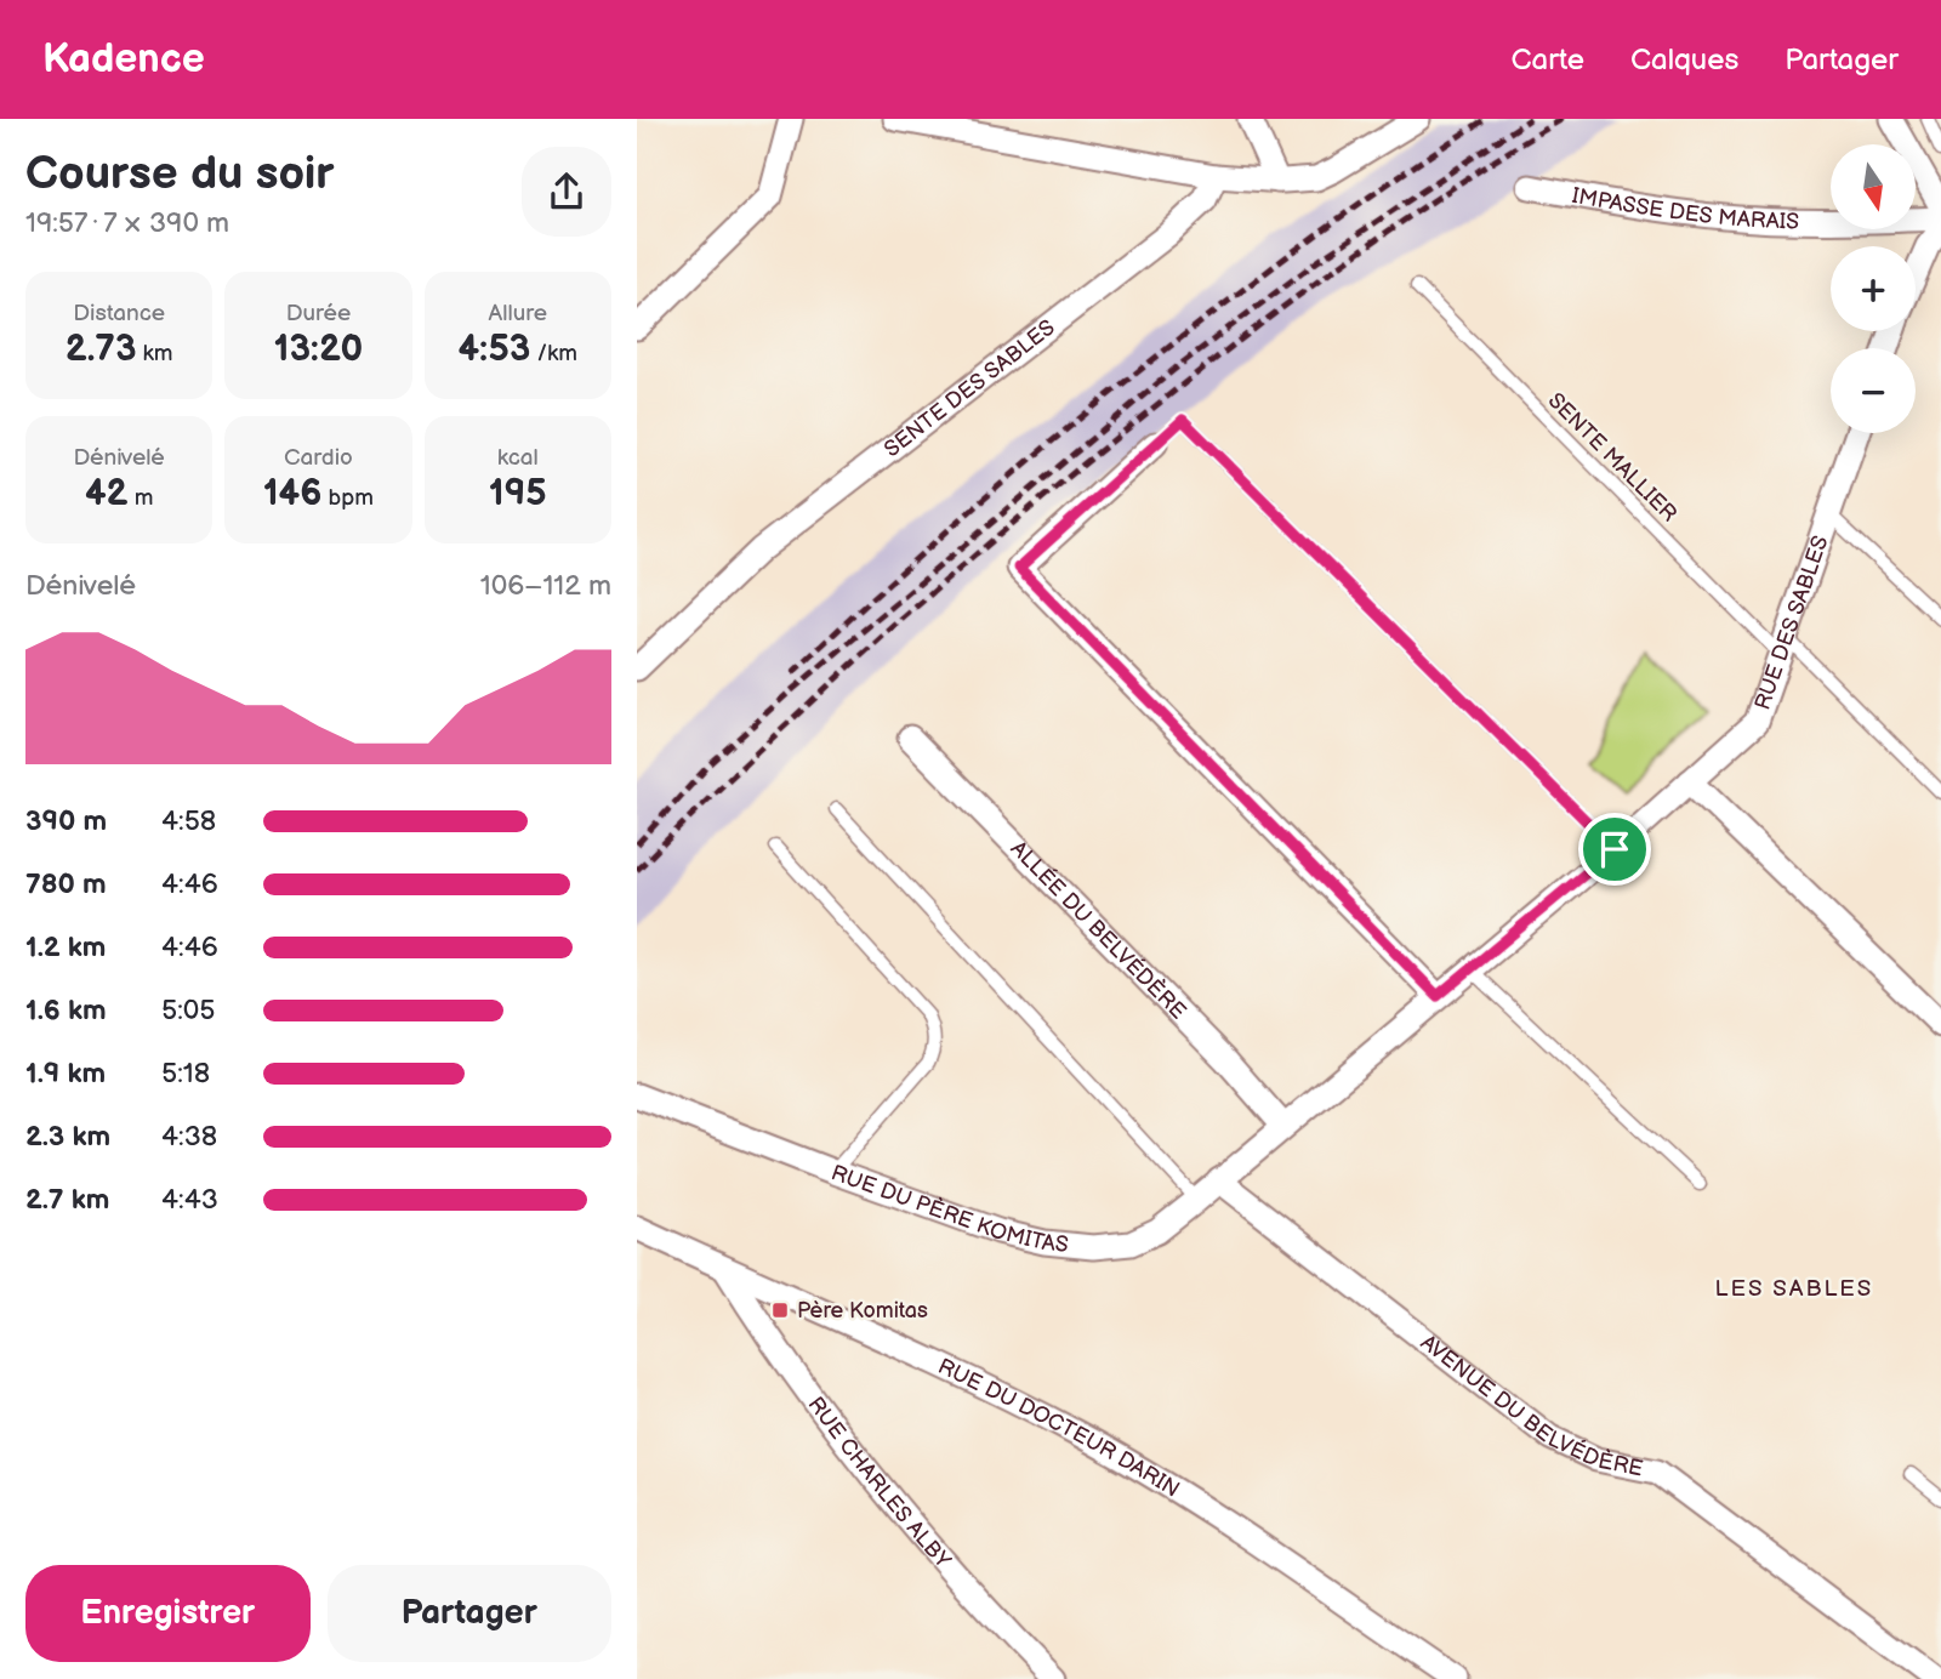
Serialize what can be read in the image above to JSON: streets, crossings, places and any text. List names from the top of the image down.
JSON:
{
  "streets": {
    "street": [
      "IMPASSE DES MARAIS",
      "SENTE DES SABLES",
      "RUE DES SABLES",
      "ALLÉE DU BELVÉDÈRE",
      "RUE DU PÈRE KOMITAS",
      "AVENUE DU BELVÉDÈRE",
      "RUE DU DOCTEUR DARIN",
      "RUE CHARLES ALBY"
    ],
    "lane": ["SENTE MALLIER"]
  },
  "crossings": [
    ["SENTE MALLIER", "RUE DES SABLES"],
    ["RUE DES SABLES", "ALLÉE DU BELVÉDÈRE"],
    ["RUE DES SABLES", "RUE DU PÈRE KOMITAS"],
    ["RUE DU PÈRE KOMITAS", "AVENUE DU BELVÉDÈRE"],
    ["RUE DU DOCTEUR DARIN", "RUE CHARLES ALBY"]
  ],
  "districts": ["LES SABLES"],
  "places": {
    "transit": ["Père Komitas"]
  },
  "north": "bottom",
  "page": {
    "header": "Kadence",
    "nav": ["Carte", "Calques", "Partager"],
    "heading": ["Course du soir", "19:57 · 7 × 390 m"],
    "map_buttons": ["+", "−"],
    "stats": [
      ["Distance", "2.73 km"],
      ["Durée", "13:20"],
      ["Allure", "4:53 /km"],
      ["Dénivelé", "42 m"],
      ["Cardio", "146 bpm"],
      ["kcal", "195"]
    ],
    "chart": ["Dénivelé", "106–112 m"],
    "list": [
      {
        "name": "390 m",
        "note": "4:58"
      },
      {
        "name": "780 m",
        "note": "4:46"
      },
      {
        "name": "1.2 km",
        "note": "4:46"
      },
      {
        "name": "1.6 km",
        "note": "5:05"
      },
      {
        "name": "1.9 km",
        "note": "5:18"
      },
      {
        "name": "2.3 km",
        "note": "4:38"
      },
      {
        "name": "2.7 km",
        "note": "4:43"
      }
    ],
    "buttons": ["Enregistrer", "Partager"]
  }
}
